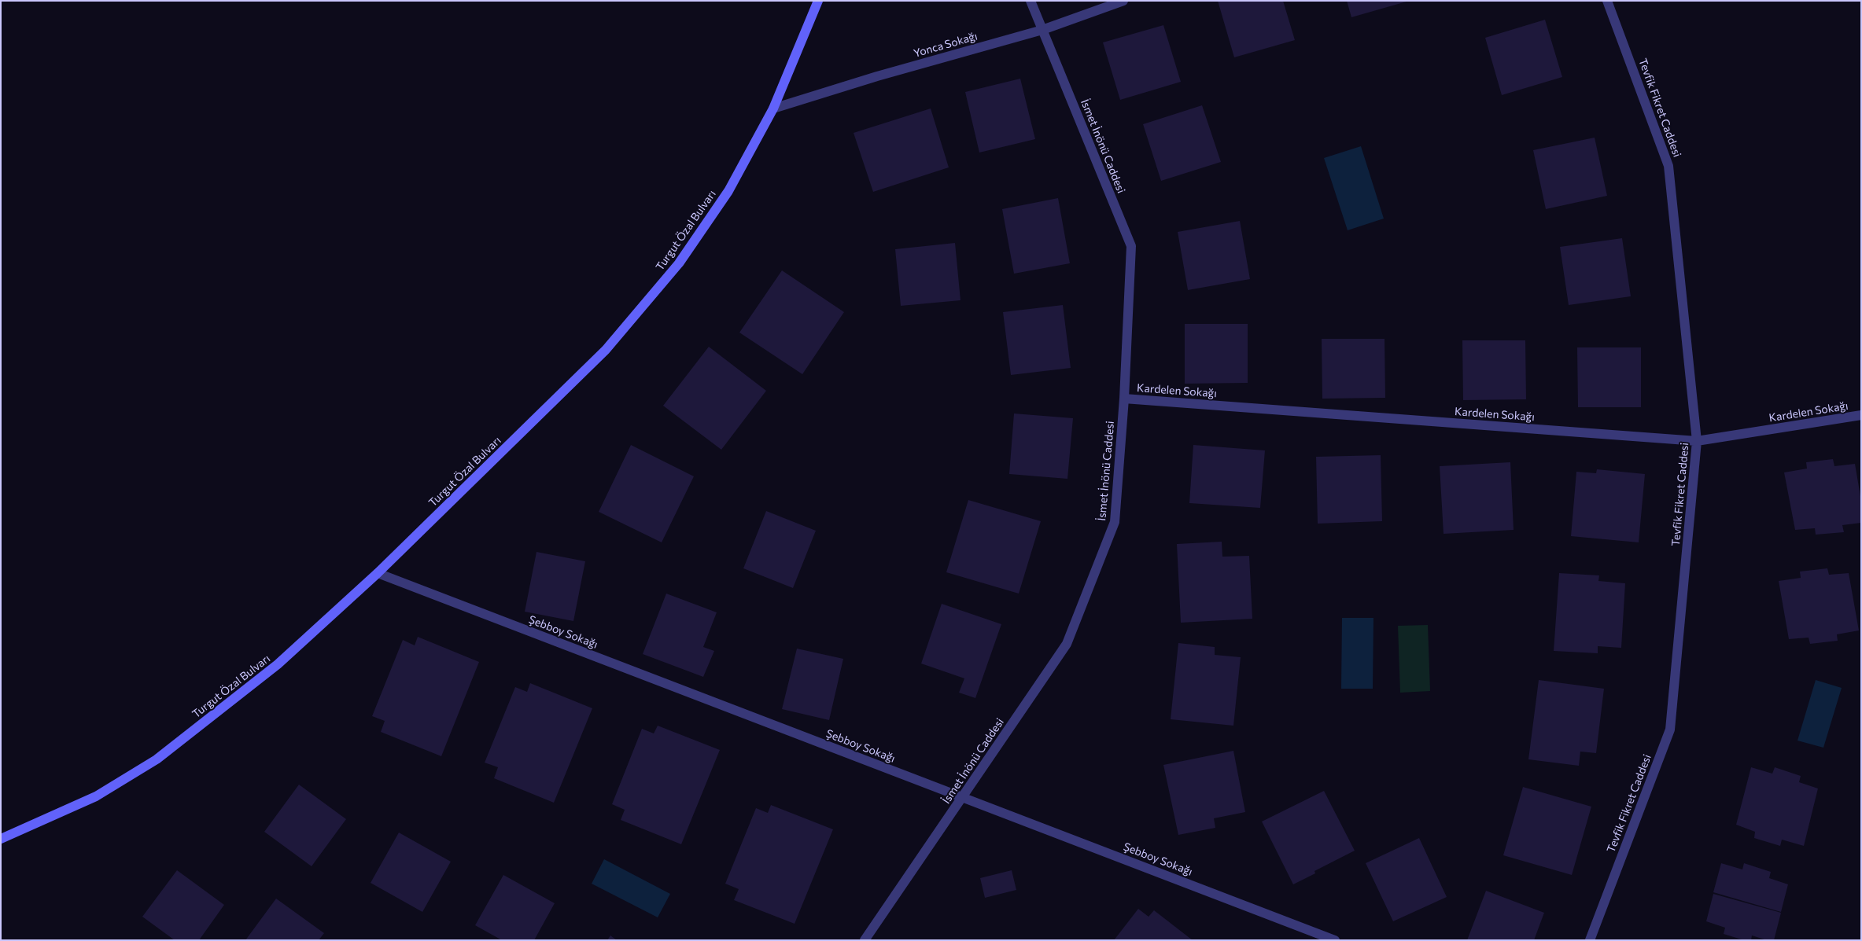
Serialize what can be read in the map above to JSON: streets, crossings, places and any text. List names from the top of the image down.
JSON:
{
  "streets": {
    "street": [
      "Yonca Sokağı",
      "Tevfik Fikret Caddesi",
      "İsmet İnönü Caddesi",
      "Turgut Özal Bulvarı",
      "Kardelen Sokağı",
      "Şebboy Sokağı"
    ]
  },
  "crossings": [
    ["Yonca Sokağı", "İsmet İnönü Caddesi"],
    ["Yonca Sokağı", "Turgut Özal Bulvarı"],
    ["Tevfik Fikret Caddesi", "Kardelen Sokağı"],
    ["İsmet İnönü Caddesi", "Kardelen Sokağı"],
    ["İsmet İnönü Caddesi", "Şebboy Sokağı"],
    ["Turgut Özal Bulvarı", "Şebboy Sokağı"]
  ]
}
